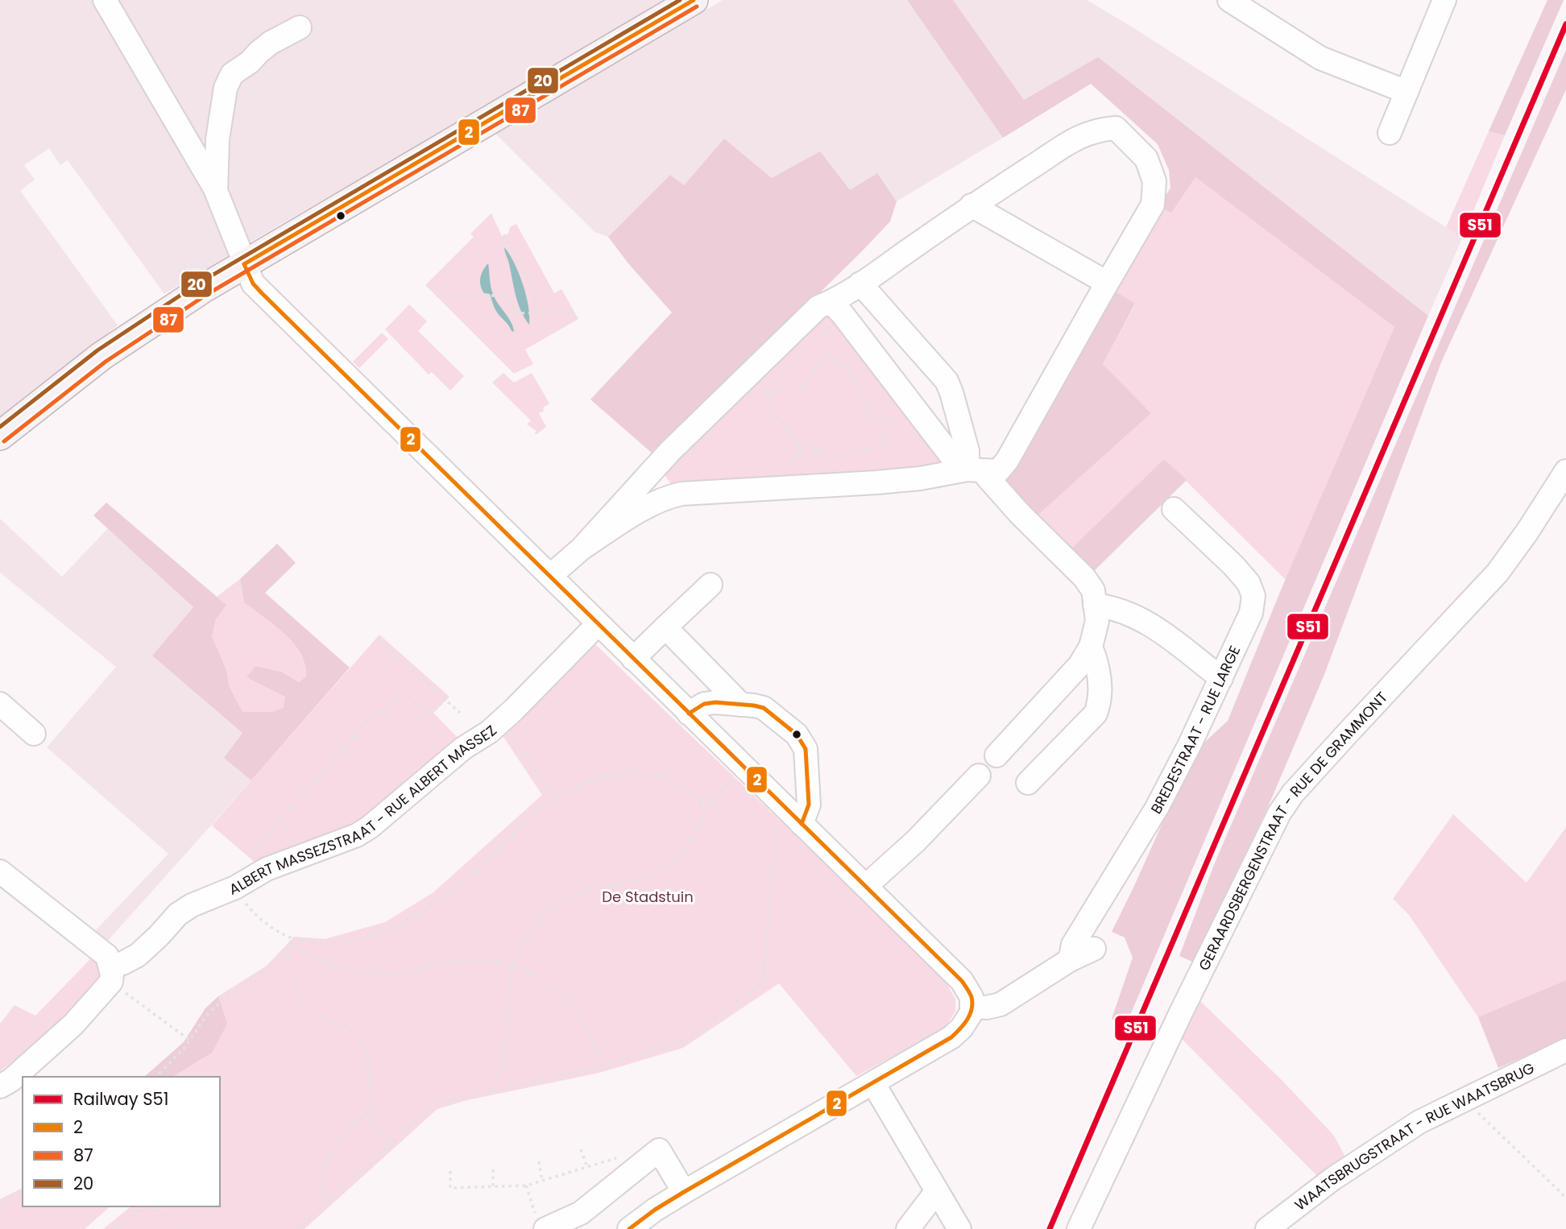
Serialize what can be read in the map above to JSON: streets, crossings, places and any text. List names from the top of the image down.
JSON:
{
  "streets": {
    "street": [
      "BREDESTRAAT - RUE LARGE",
      "ALBERT MASSEZSTRAAT - RUE ALBERT MASSEZ",
      "GERAARDSBERGENSTRAAT - RUE DE GRAMMONT",
      "WAATSBRUGSTRAAT - RUE WAATSBRUG"
    ]
  },
  "parks": ["De Stadstuin"],
  "lines": [
    "transit line 2",
    "transit line 20",
    "transit line 87",
    "rail line S51"
  ],
  "legend": [
    "Railway S51",
    "2",
    "87",
    "20"
  ]
}
